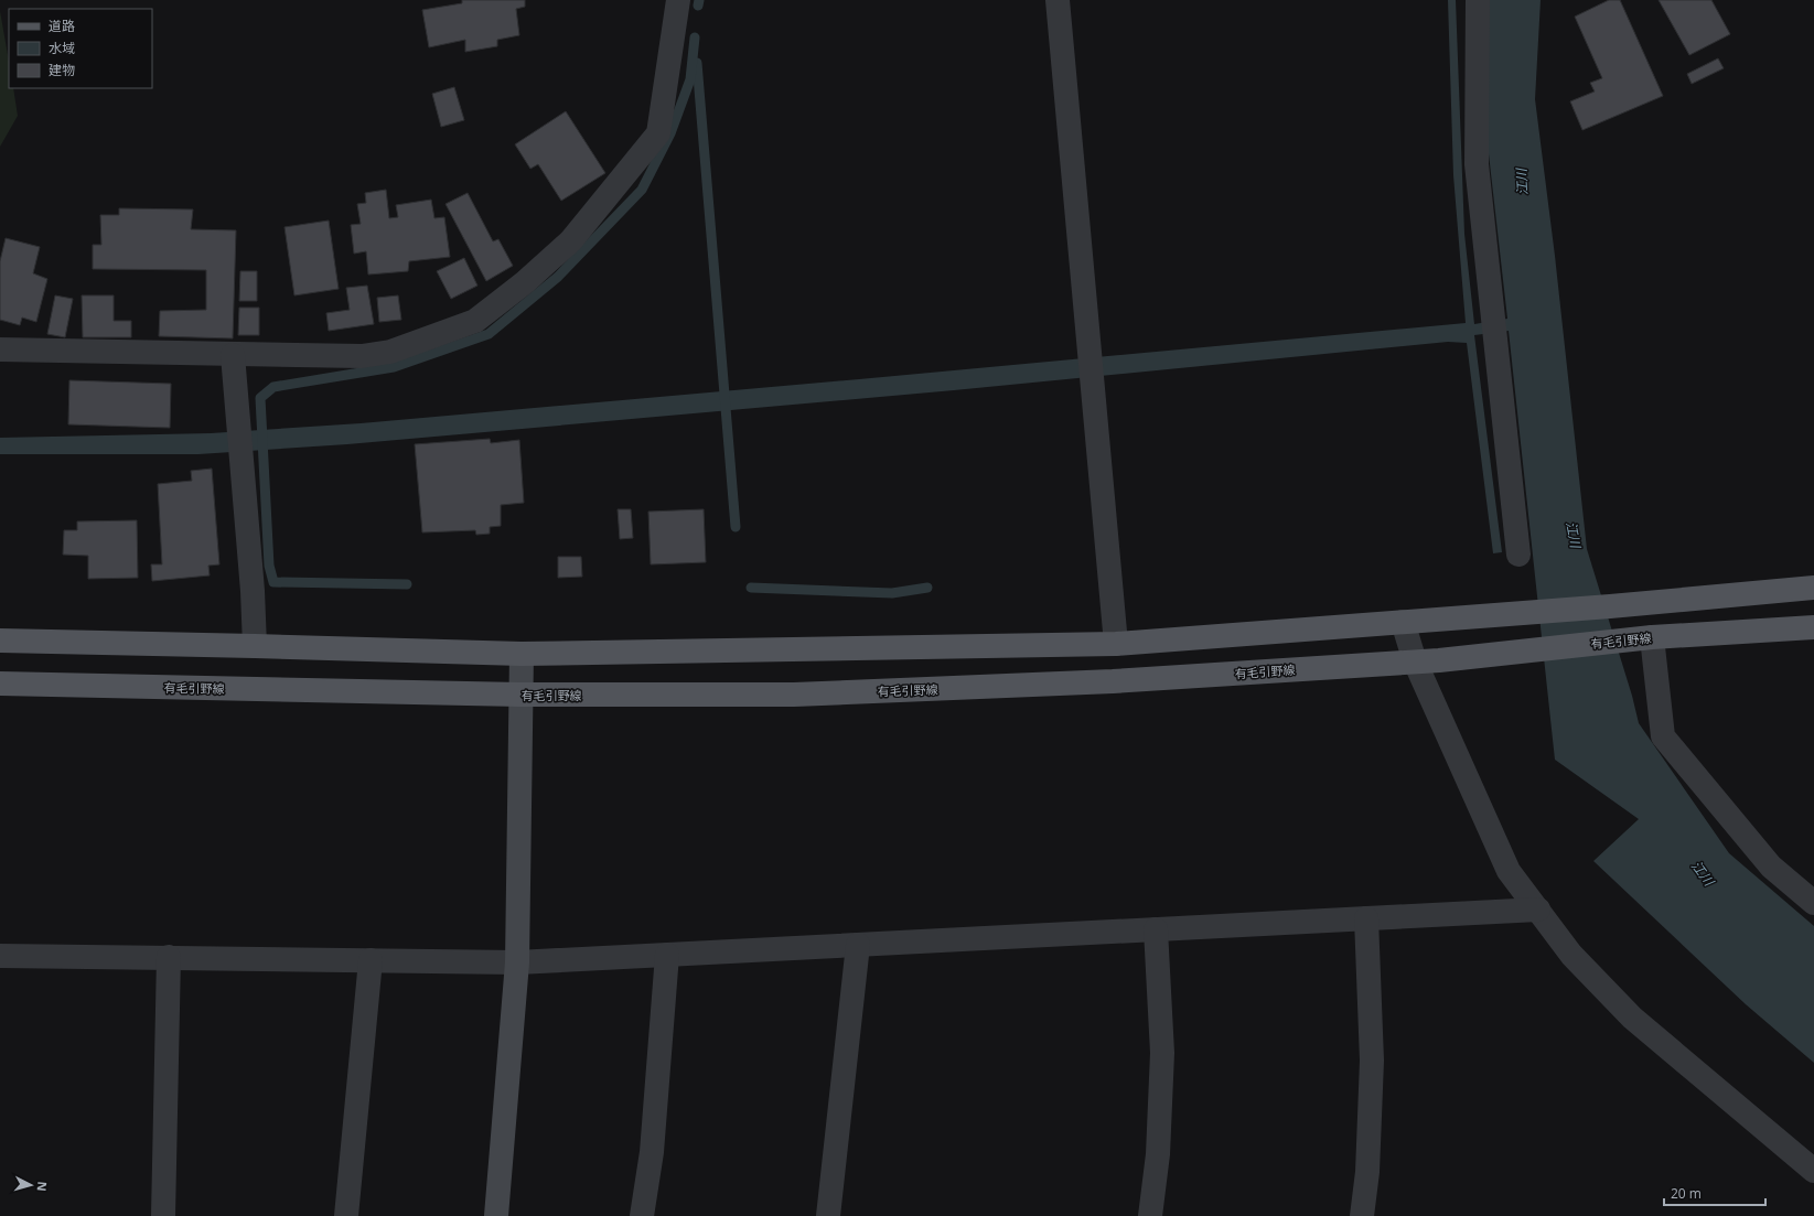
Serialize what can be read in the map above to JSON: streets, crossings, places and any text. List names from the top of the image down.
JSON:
{
  "streets": {
    "main road": ["有毛引野線"]
  },
  "water": ["江川"],
  "legend": ["道路", "水域", "建物"],
  "scale_bar": "20 m",
  "north": "right"
}
